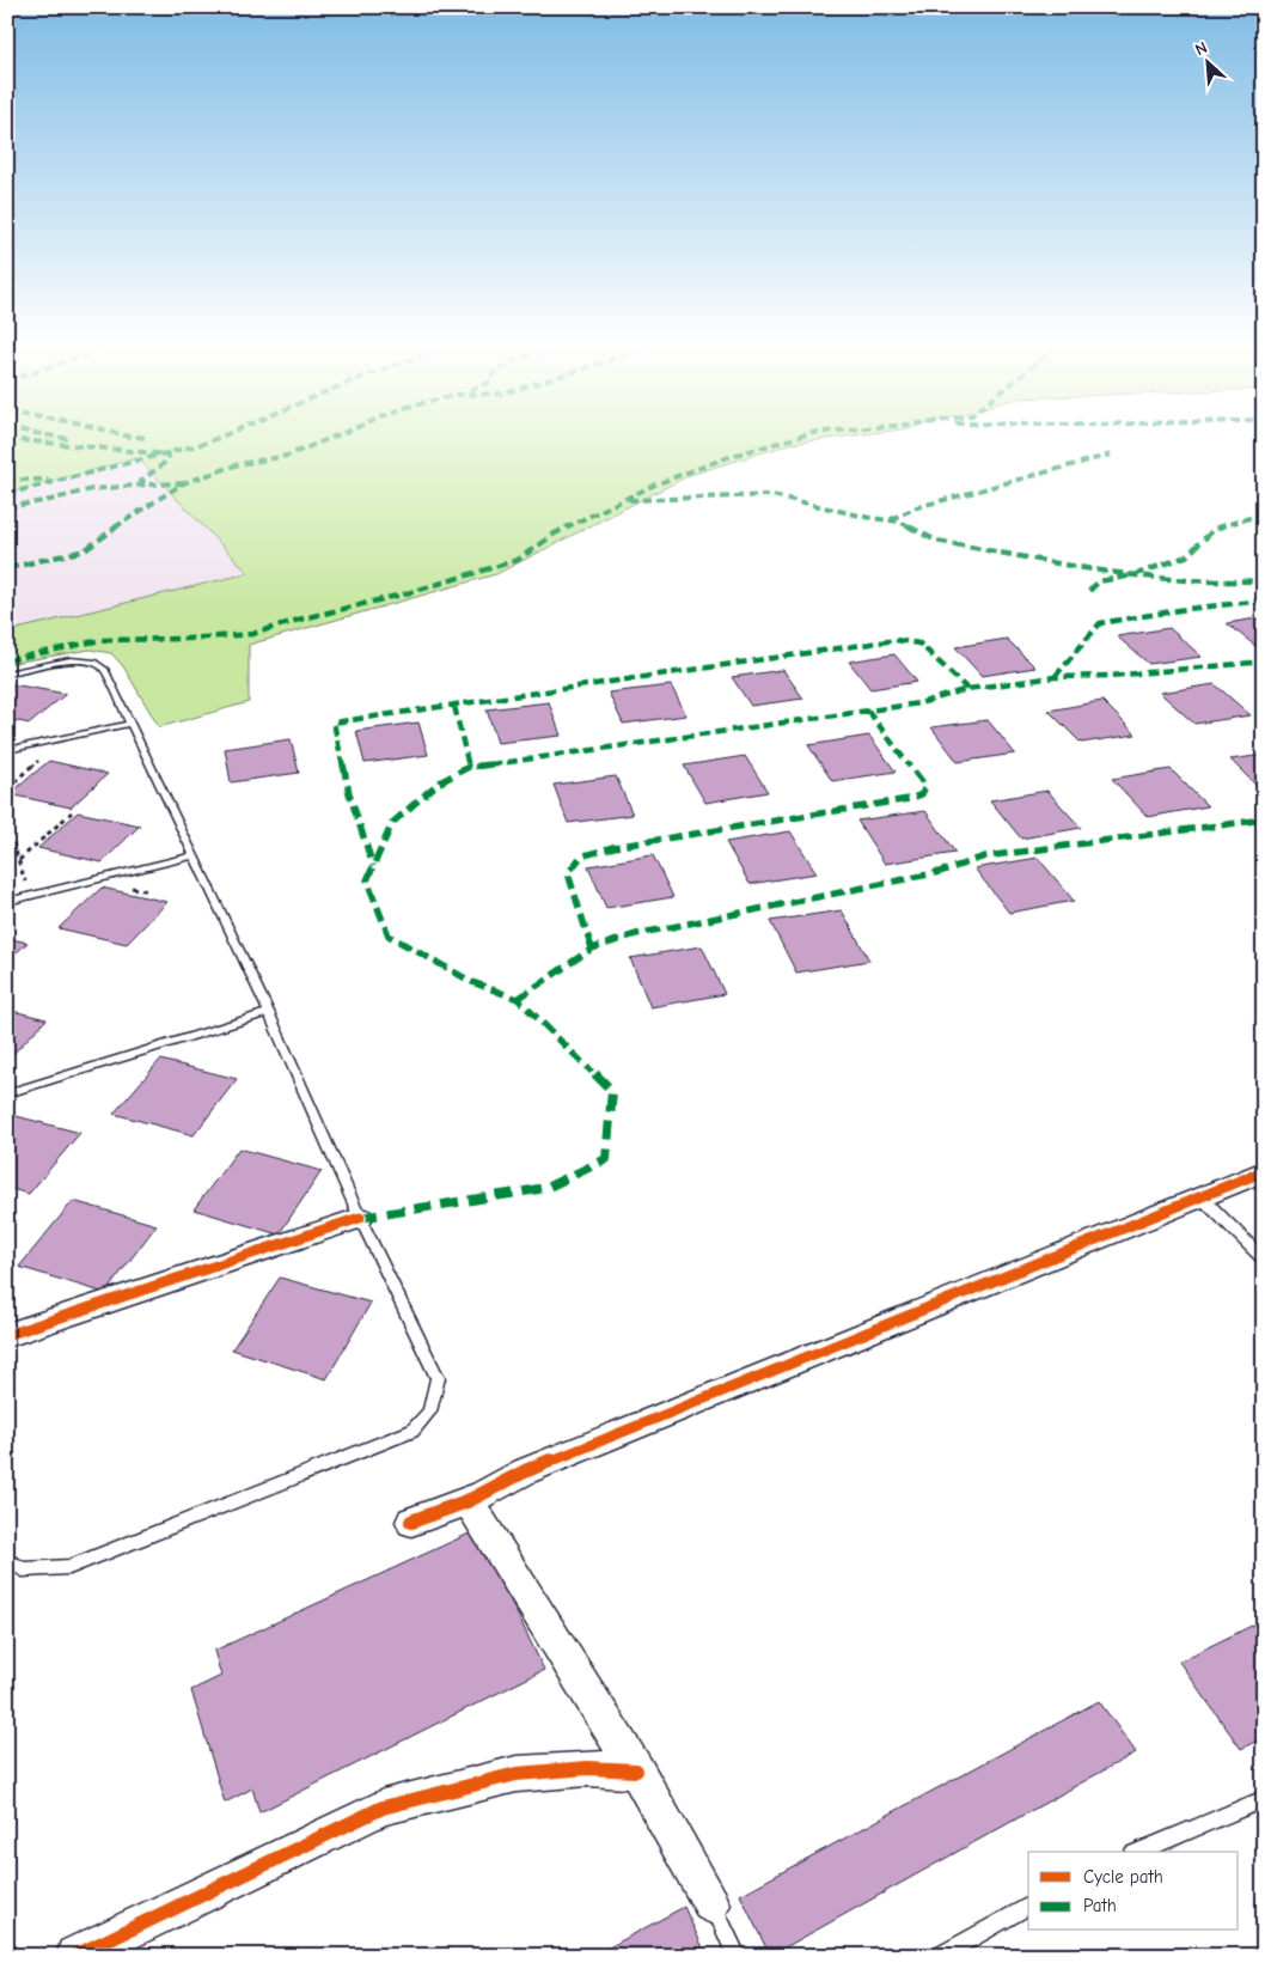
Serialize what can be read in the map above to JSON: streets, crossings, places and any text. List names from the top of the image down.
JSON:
{
  "legend": ["Cycle path", "Path"],
  "north": "top left"
}
